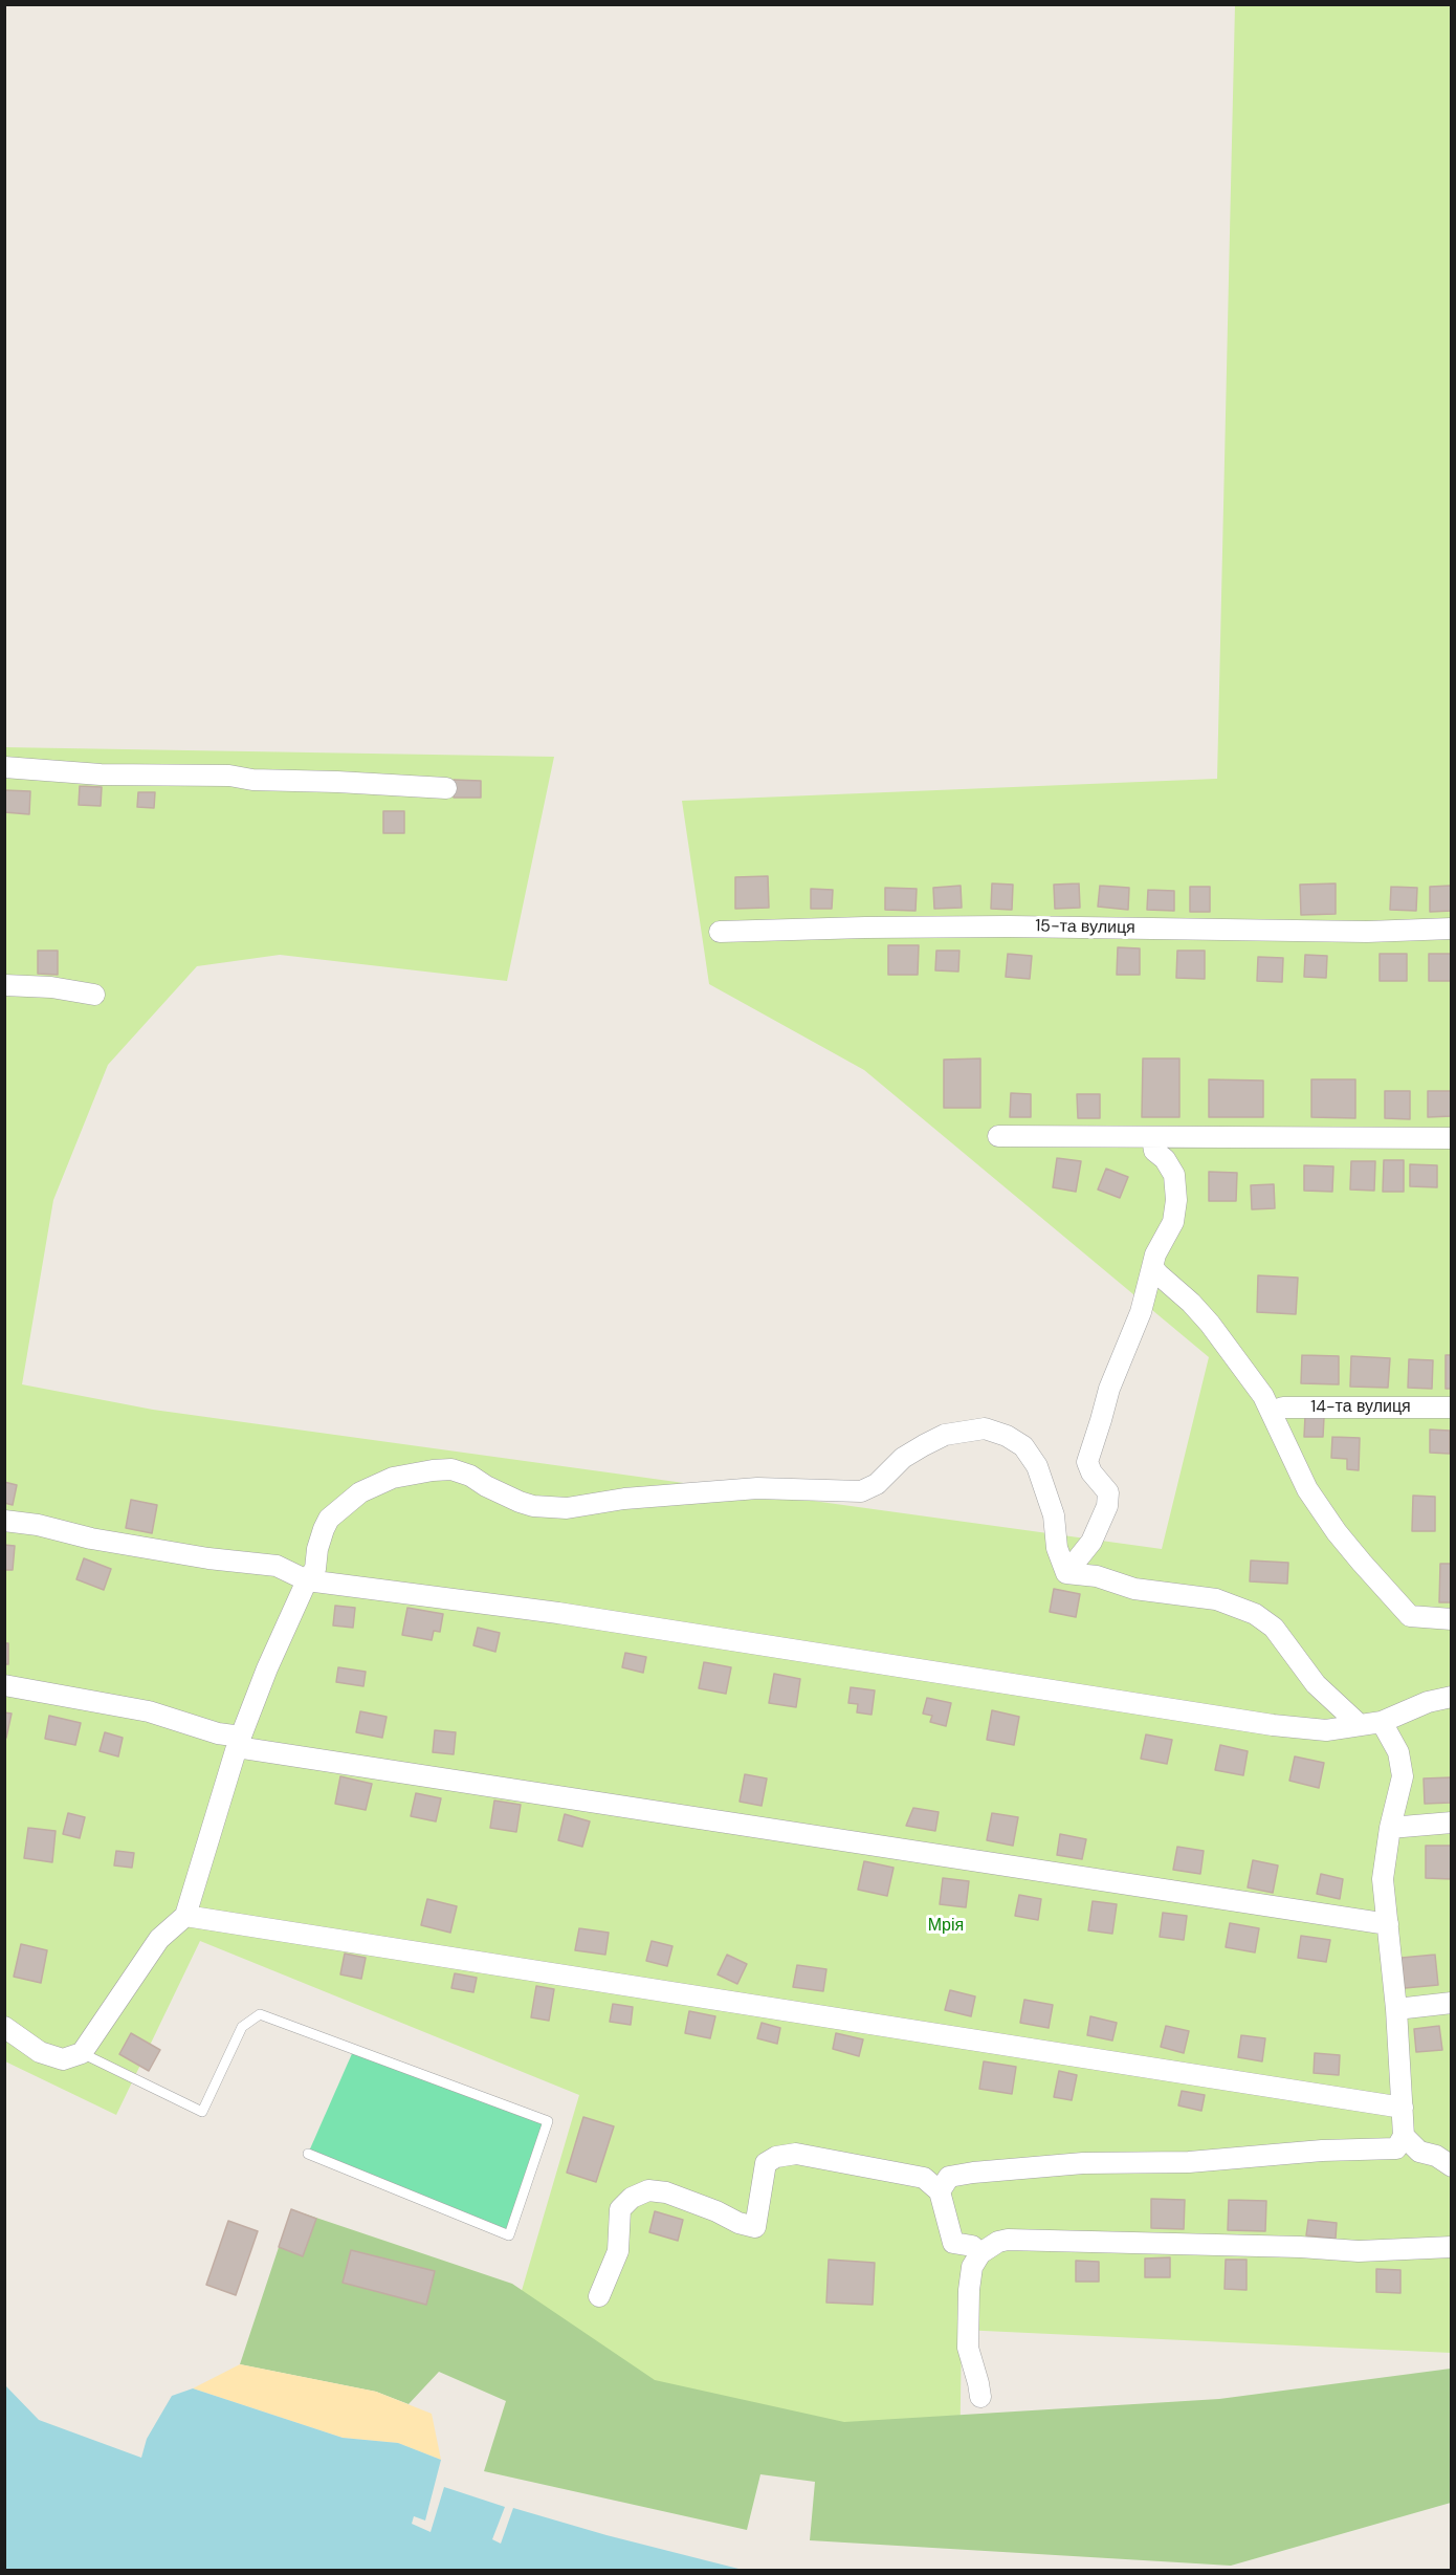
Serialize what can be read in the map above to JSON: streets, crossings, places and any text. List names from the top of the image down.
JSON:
{
  "streets": {
    "street": ["15-та вулиця", "14-та вулиця"]
  },
  "parks": ["Мрія"]
}
